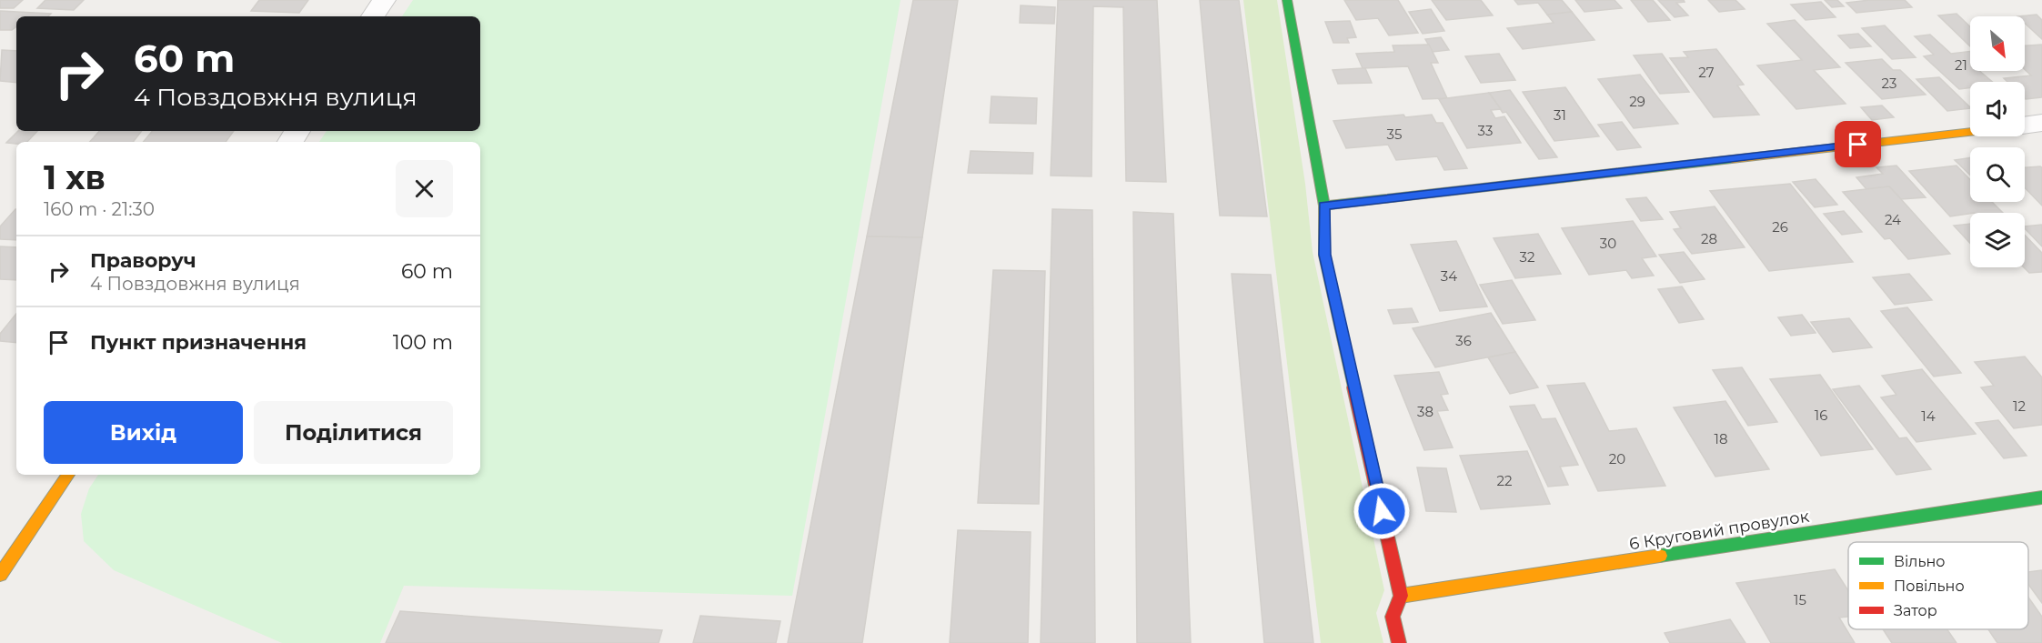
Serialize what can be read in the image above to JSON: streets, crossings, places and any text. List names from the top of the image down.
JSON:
{
  "streets": {
    "street": ["6 Круговий провулок"]
  },
  "house_numbers": [
    "21",
    "27",
    "23",
    "29",
    "31",
    "33",
    "35",
    "24",
    "26",
    "28",
    "30",
    "32",
    "34",
    "36",
    "12",
    "38",
    "16",
    "14",
    "18",
    "20",
    "22",
    "15"
  ],
  "legend": ["Вільно", "Повільно", "Затор"],
  "north": "bottom right",
  "page": {
    "turn": ["60 m", "4 Повздовжня вулиця"],
    "heading": ["1 хв", "160 m · 21:30"],
    "list": [
      {
        "name": "Праворуч",
        "note": "4 Повздовжня вулиця",
        "value": "60 m"
      },
      {
        "name": "Пункт призначення",
        "value": "100 m"
      }
    ],
    "buttons": ["Вихід", "Поділитися"]
  }
}
